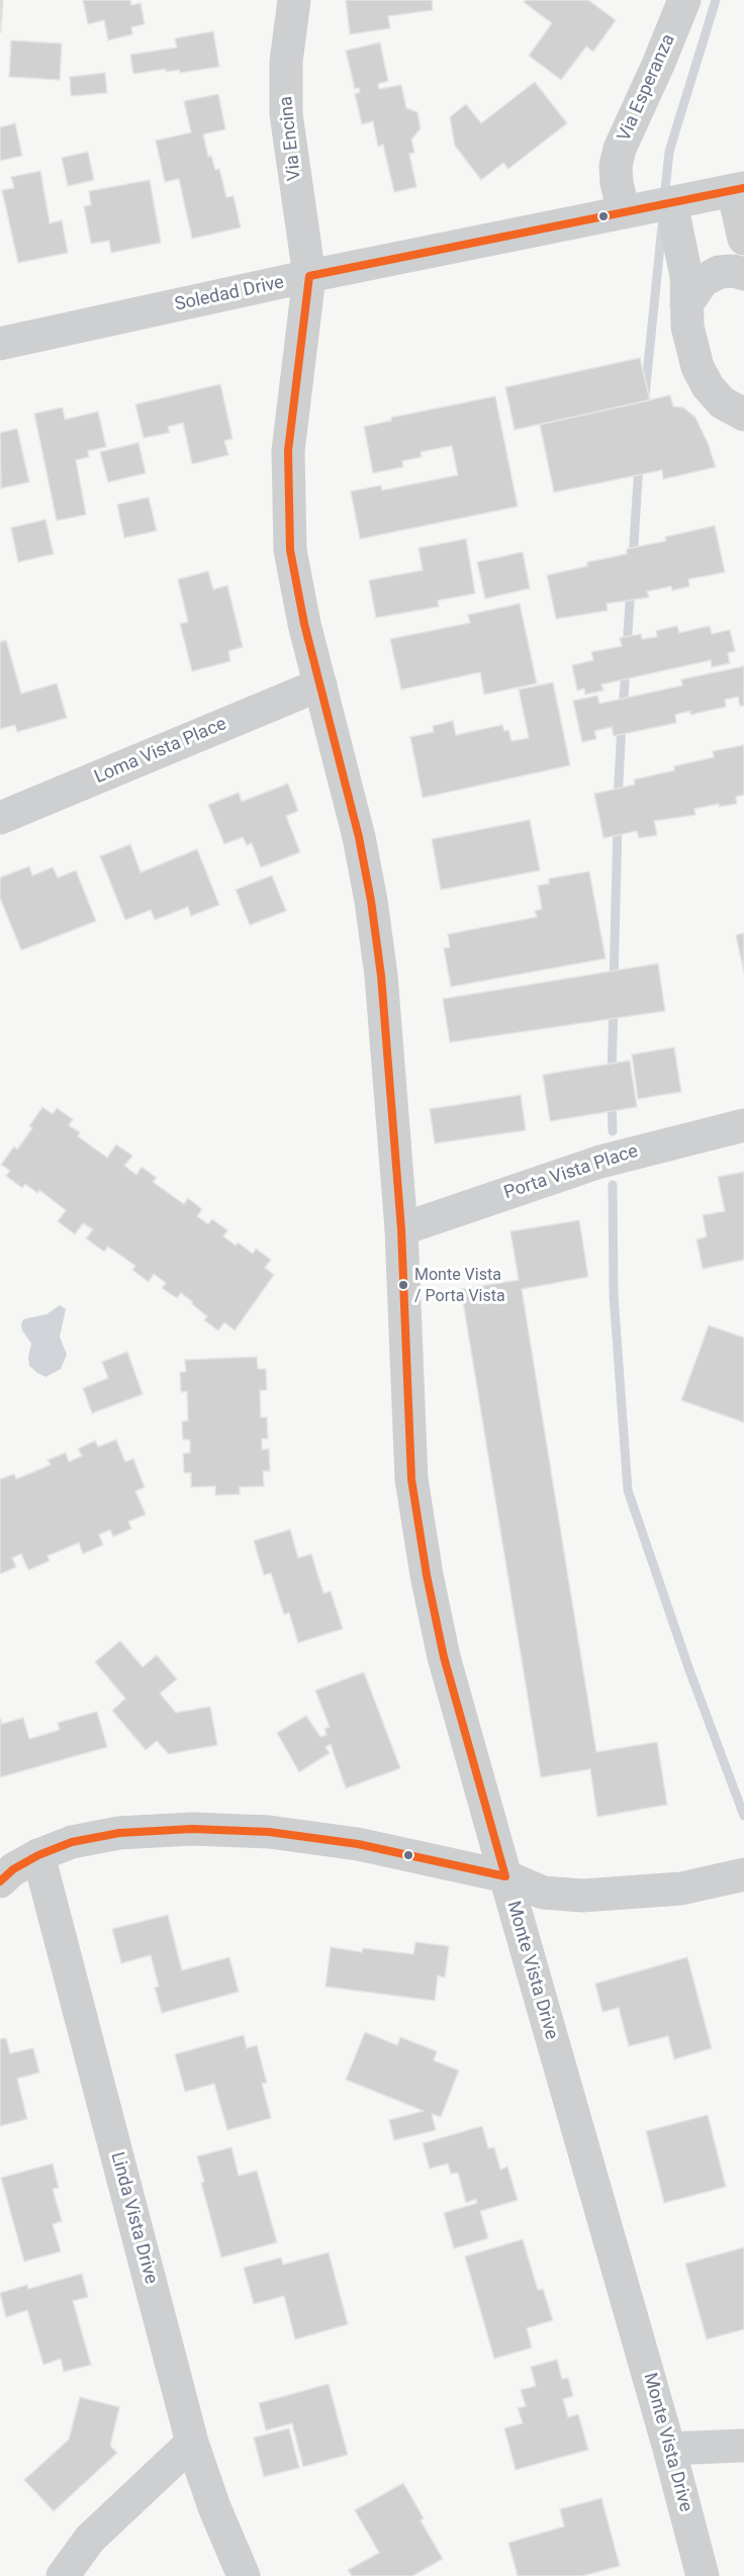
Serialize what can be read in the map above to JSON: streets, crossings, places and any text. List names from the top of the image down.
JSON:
{
  "streets": {
    "street": [
      "Via Esperanza",
      "Via Encina",
      "Soledad Drive",
      "Loma Vista Place",
      "Porta Vista Place",
      "Monte Vista Drive",
      "Linda Vista Drive"
    ]
  },
  "crossings": [
    ["Via Esperanza", "Soledad Drive"],
    ["Via Encina", "Soledad Drive"],
    ["Via Encina", "Monte Vista Drive"],
    ["Soledad Drive", "Monte Vista Drive"],
    ["Loma Vista Place", "Monte Vista Drive"],
    ["Porta Vista Place", "Monte Vista Drive"]
  ],
  "places": ["Monte Vista / Porta Vista"]
}
